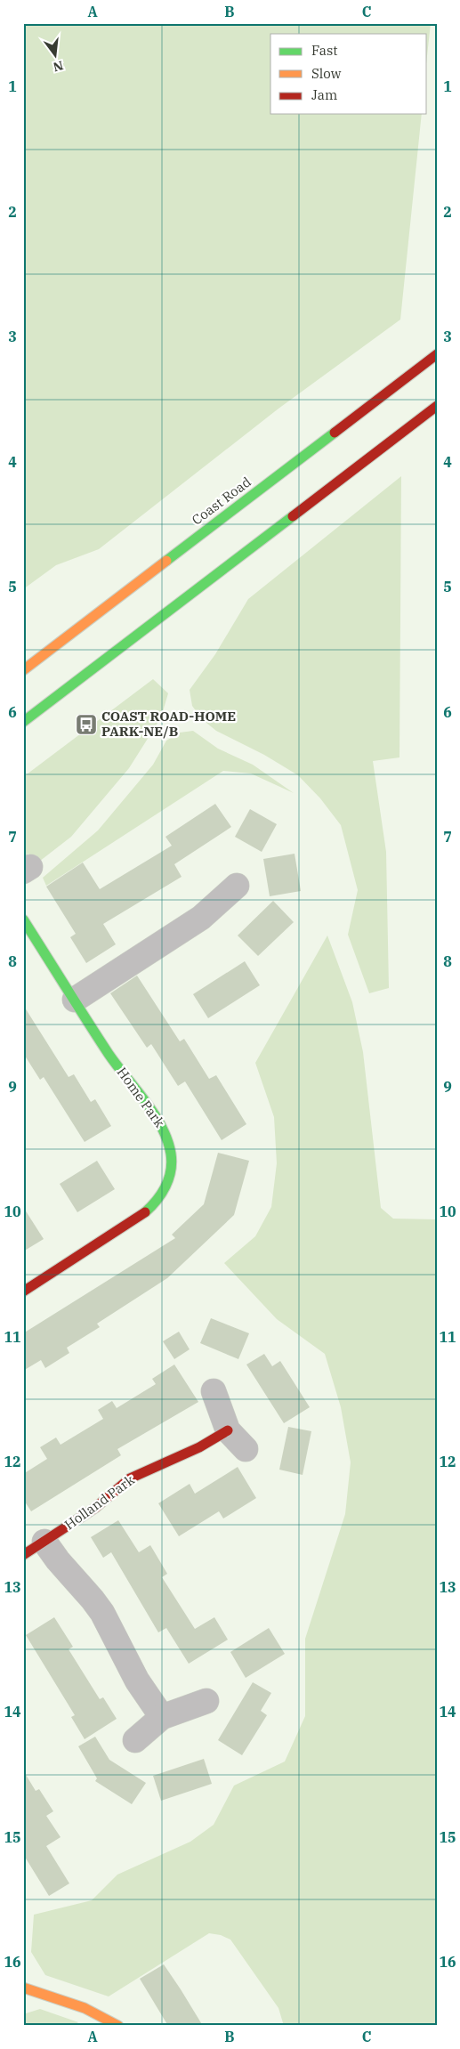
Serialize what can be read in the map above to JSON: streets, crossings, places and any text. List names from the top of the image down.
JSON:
{
  "streets": {
    "main road": ["Coast Road", "Home Park", "Holland Park"]
  },
  "places": {
    "bus stop": ["COAST ROAD-HOME PARK-NE/B"]
  },
  "legend": ["Fast", "Slow", "Jam"],
  "north": "bottom",
  "grid": {
    "columns": ["A", "B", "C"],
    "rows": [
      "1",
      "2",
      "3",
      "4",
      "5",
      "6",
      "7",
      "8",
      "9",
      "10",
      "11",
      "12",
      "13",
      "14",
      "15",
      "16"
    ]
  }
}
